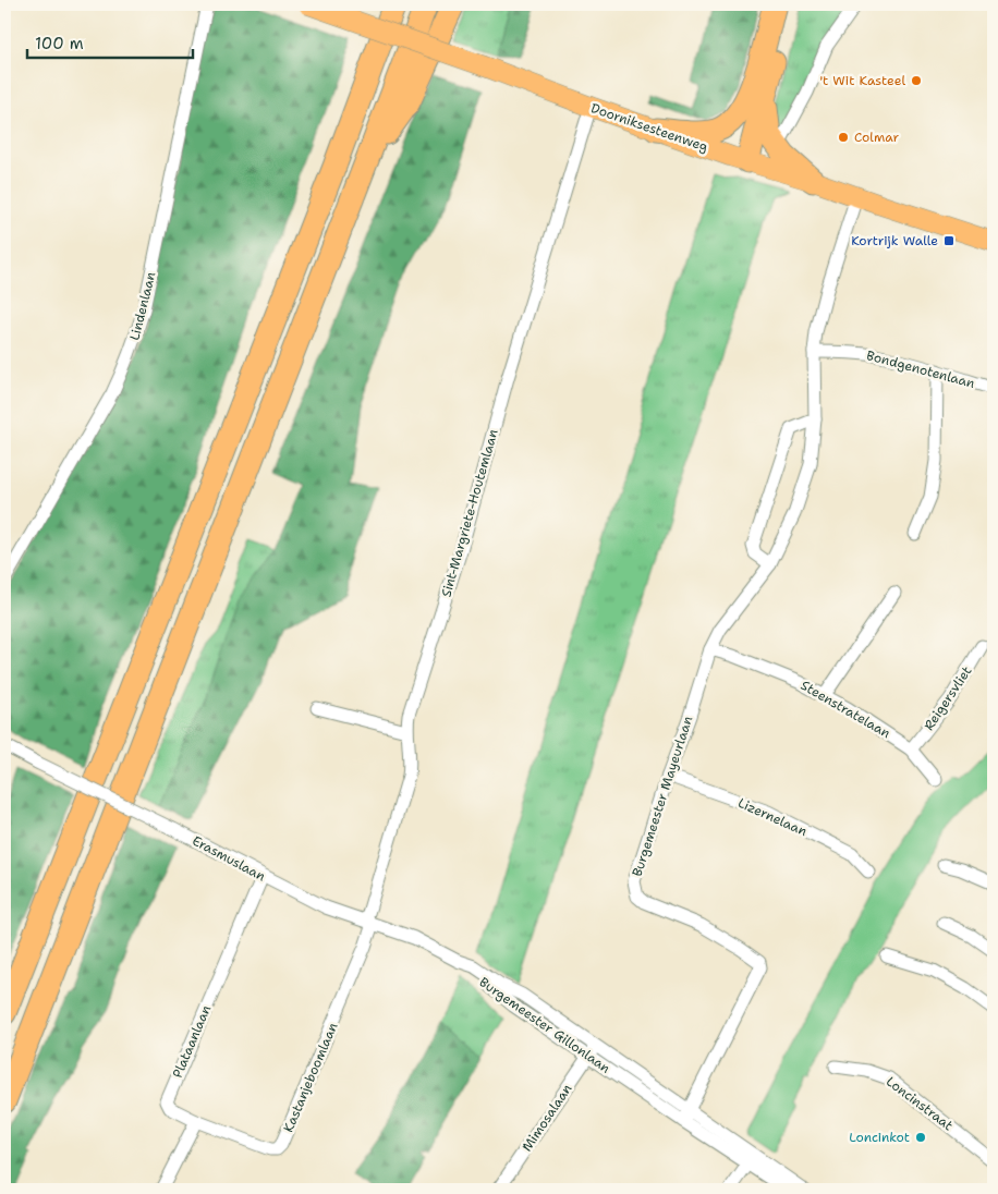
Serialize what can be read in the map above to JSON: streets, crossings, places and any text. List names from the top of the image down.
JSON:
{
  "streets": {
    "main road": ["Doorniksesteenweg"],
    "street": [
      "Lindenlaan",
      "Bondgenotenlaan",
      "Sint-Margriete-Houtemlaan",
      "Reigersvliet",
      "Steenstratelaan",
      "Burgemeester Mayeurlaan",
      "Lizernelaan",
      "Erasmuslaan",
      "Burgemeester Gillonlaan",
      "Plataanlaan",
      "Kastanjeboomlaan",
      "Loncinstraat",
      "Mimosalaan"
    ]
  },
  "crossings": [
    ["Doorniksesteenweg", "Sint-Margriete-Houtemlaan"],
    ["Doorniksesteenweg", "Burgemeester Mayeurlaan"],
    ["Bondgenotenlaan", "Burgemeester Mayeurlaan"],
    ["Sint-Margriete-Houtemlaan", "Erasmuslaan"],
    ["Sint-Margriete-Houtemlaan", "Kastanjeboomlaan"],
    ["Reigersvliet", "Steenstratelaan"],
    ["Steenstratelaan", "Burgemeester Mayeurlaan"],
    ["Burgemeester Mayeurlaan", "Lizernelaan"],
    ["Burgemeester Mayeurlaan", "Burgemeester Gillonlaan"],
    ["Erasmuslaan", "Burgemeester Gillonlaan"],
    ["Erasmuslaan", "Plataanlaan"],
    ["Erasmuslaan", "Kastanjeboomlaan"],
    ["Burgemeester Gillonlaan", "Mimosalaan"],
    ["Plataanlaan", "Kastanjeboomlaan"]
  ],
  "places": {
    "other": ["'t Wit Kasteel", "Colmar", "Loncinkot"],
    "transit": ["Kortrijk Walle"]
  },
  "scale_bar": "100 m"
}
